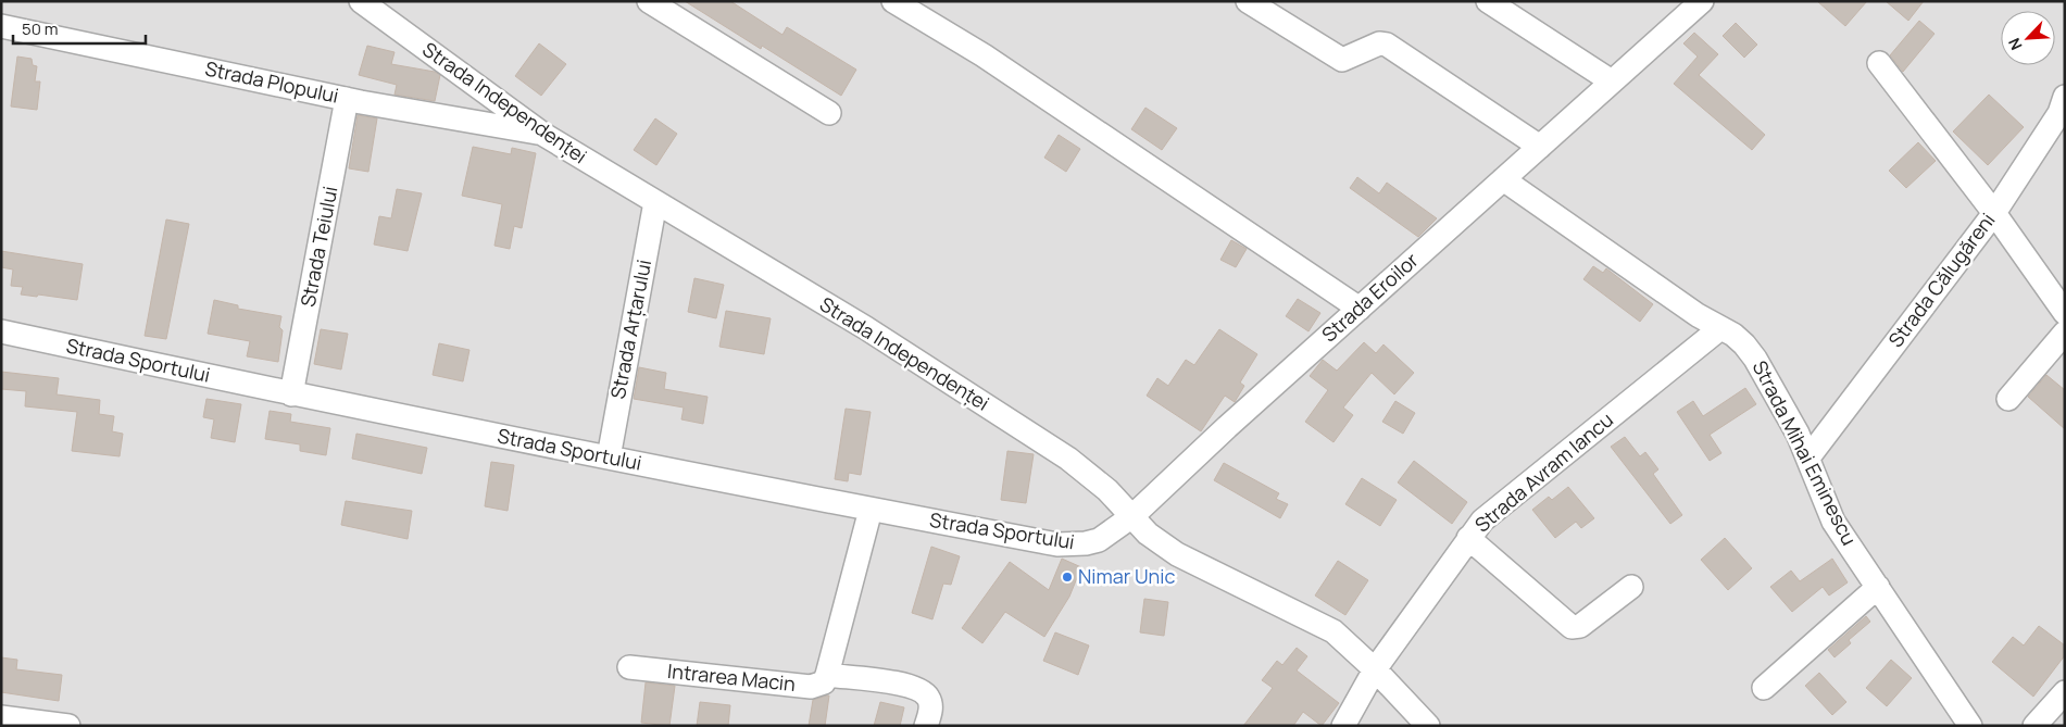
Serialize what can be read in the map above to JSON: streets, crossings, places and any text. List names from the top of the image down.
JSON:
{
  "streets": {
    "street": [
      "Strada Plopului",
      "Strada Independenței",
      "Strada Teiului",
      "Strada Călugăreni",
      "Strada Eroilor",
      "Strada Arțarului",
      "Strada Sportului",
      "Strada Mihai Eminescu",
      "Strada Avram Iancu",
      "Intrarea Macin"
    ]
  },
  "crossings": [
    ["Strada Plopului", "Strada Independenței"],
    ["Strada Plopului", "Strada Teiului"],
    ["Strada Independenței", "Strada Eroilor"],
    ["Strada Independenței", "Strada Arțarului"],
    ["Strada Independenței", "Strada Sportului"],
    ["Strada Independenței", "Strada Avram Iancu"],
    ["Strada Teiului", "Strada Sportului"],
    ["Strada Călugăreni", "Strada Mihai Eminescu"],
    ["Strada Eroilor", "Strada Sportului"],
    ["Strada Eroilor", "Strada Mihai Eminescu"],
    ["Strada Arțarului", "Strada Sportului"],
    ["Strada Mihai Eminescu", "Strada Avram Iancu"]
  ],
  "places": ["Nimar Unic"],
  "scale_bar": "50 m",
  "north": "bottom left"
}
